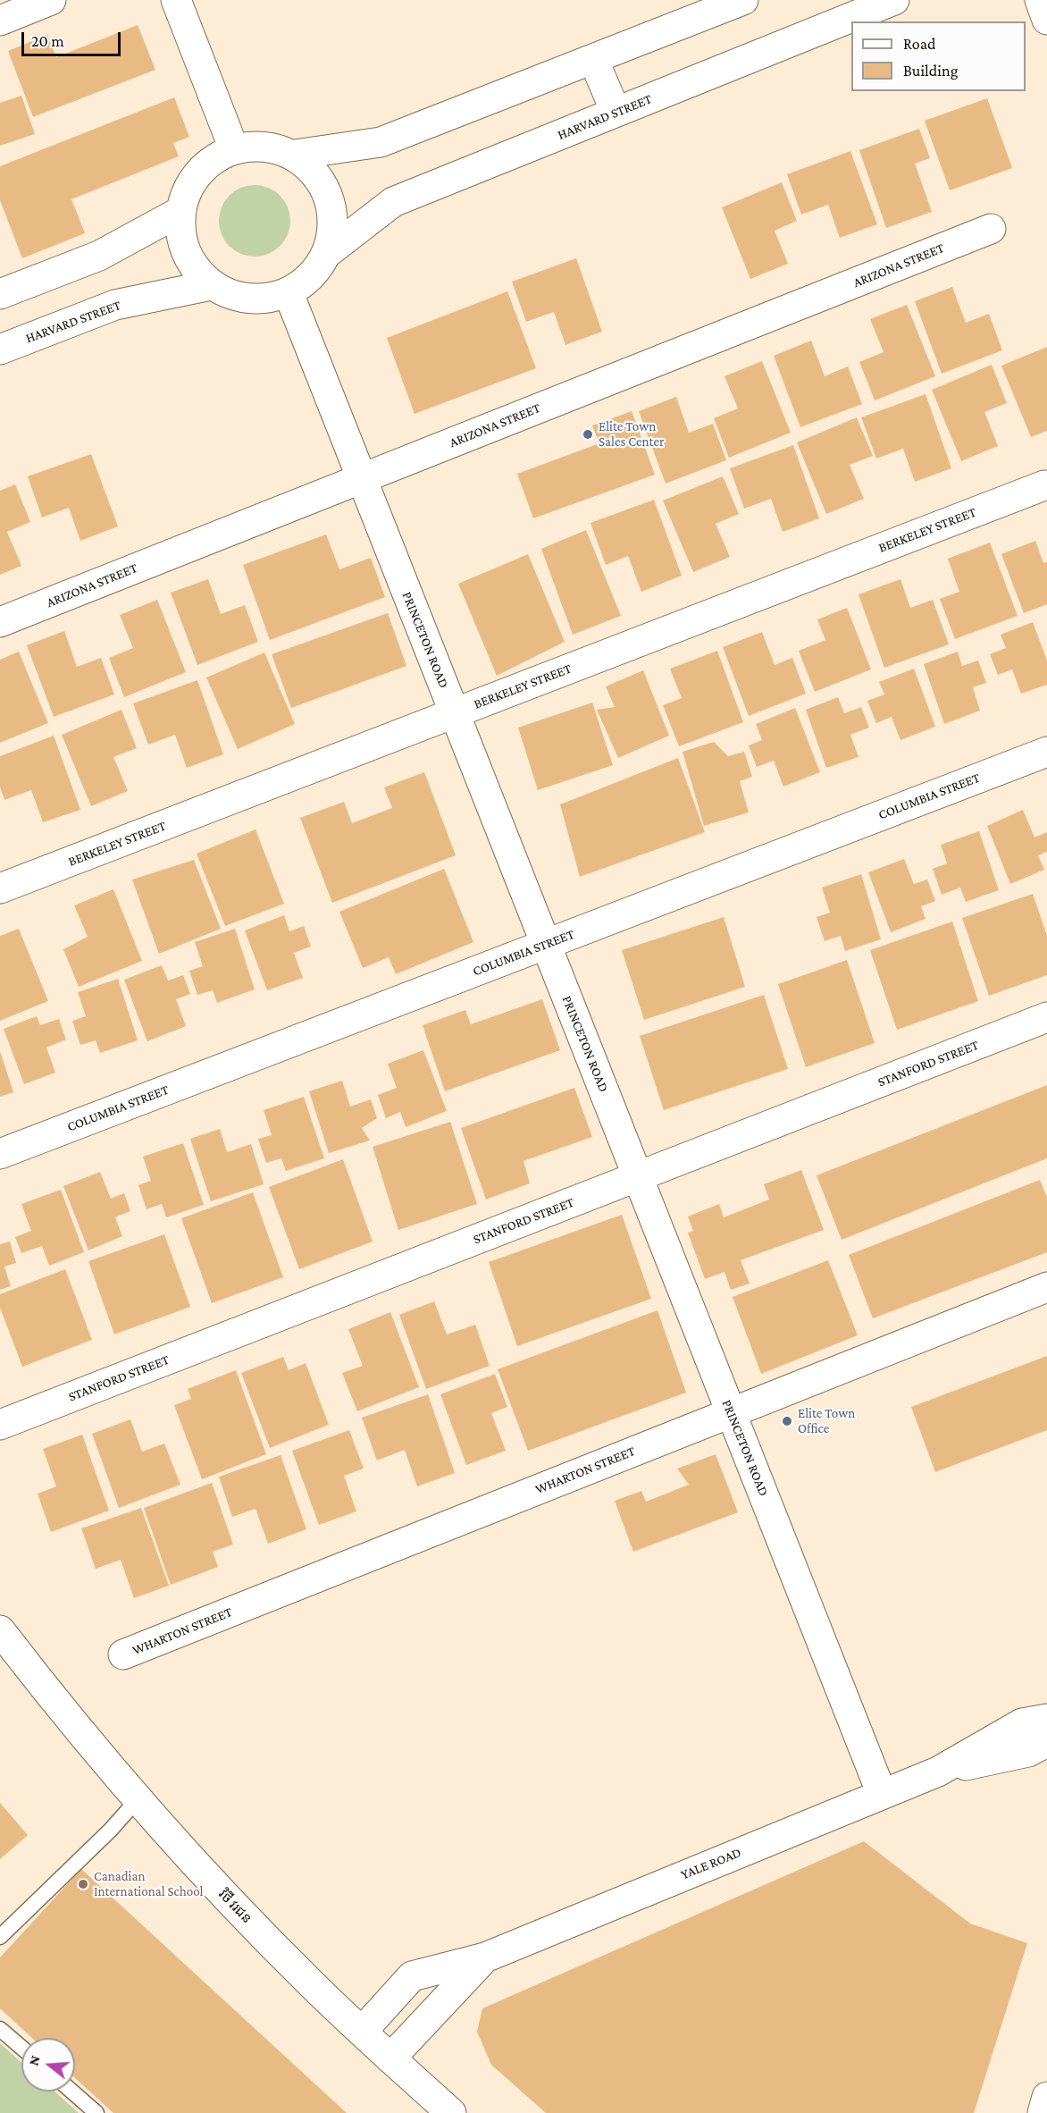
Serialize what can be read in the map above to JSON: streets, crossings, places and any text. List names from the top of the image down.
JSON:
{
  "streets": {
    "street": [
      "HARVARD STREET",
      "ARIZONA STREET",
      "BERKELEY STREET",
      "PRINCETON ROAD",
      "COLUMBIA STREET",
      "STANFORD STREET",
      "WHARTON STREET",
      "YALE ROAD",
      "វិថី វរជន"
    ]
  },
  "crossings": [
    ["HARVARD STREET", "PRINCETON ROAD"],
    ["ARIZONA STREET", "PRINCETON ROAD"],
    ["BERKELEY STREET", "PRINCETON ROAD"],
    ["PRINCETON ROAD", "COLUMBIA STREET"],
    ["PRINCETON ROAD", "STANFORD STREET"],
    ["PRINCETON ROAD", "WHARTON STREET"],
    ["PRINCETON ROAD", "YALE ROAD"],
    ["YALE ROAD", "វិថី វរជន"]
  ],
  "places": ["Elite Town Sales Center", "Elite Town Office", "Canadian International School"],
  "legend": ["Road", "Building"],
  "scale_bar": "20 m",
  "north": "left"
}
